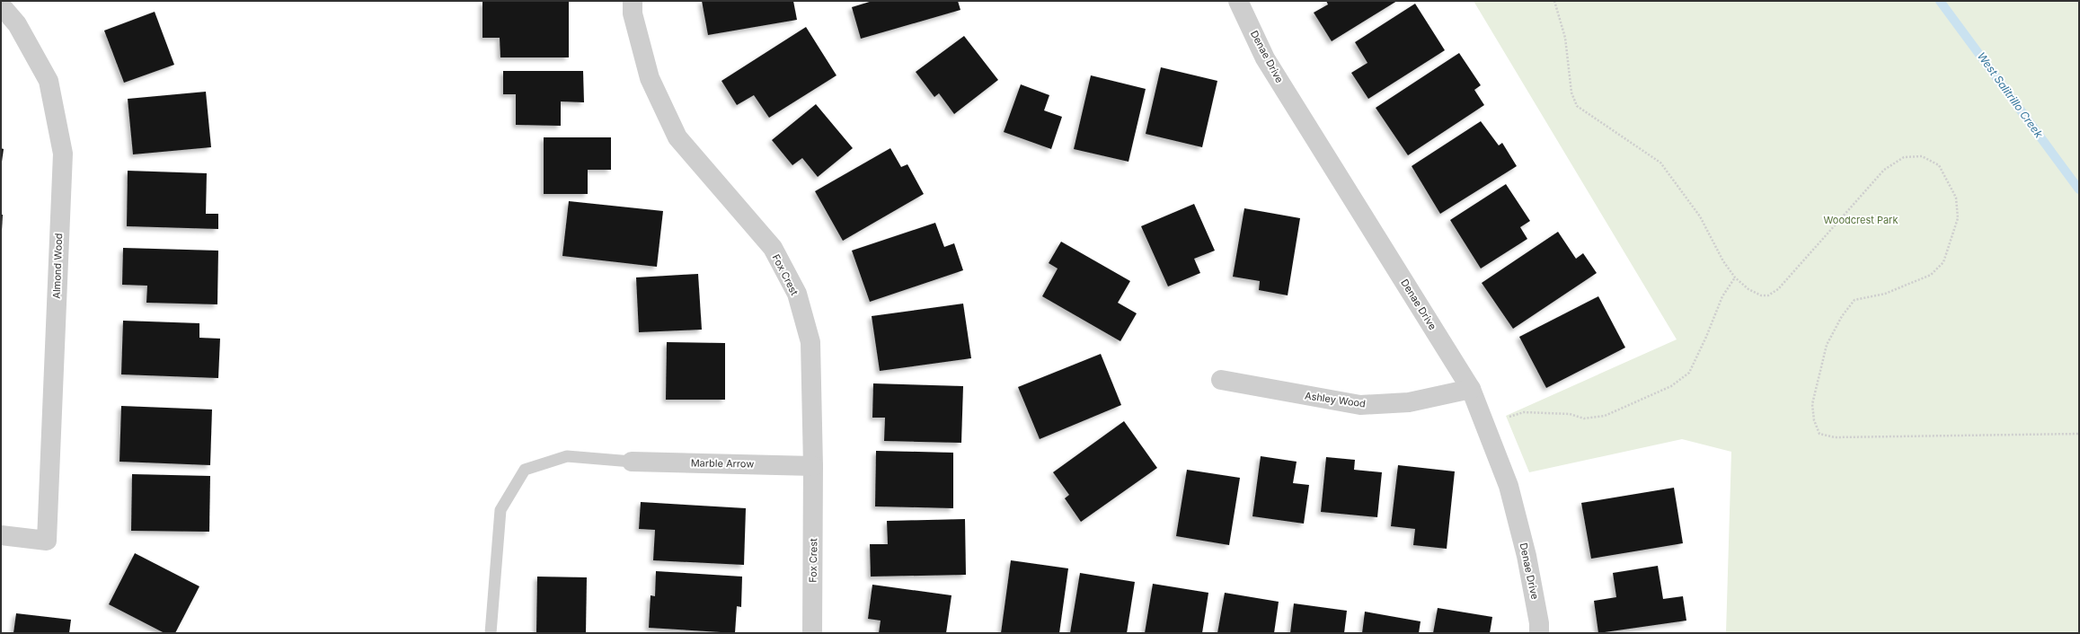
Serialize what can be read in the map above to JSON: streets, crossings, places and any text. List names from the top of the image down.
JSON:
{
  "streets": {
    "street": [
      "Denae Drive",
      "Almond Wood",
      "Fox Crest",
      "Ashley Wood",
      "Marble Arrow"
    ]
  },
  "crossings": [
    ["Denae Drive", "Ashley Wood"],
    ["Fox Crest", "Marble Arrow"]
  ],
  "water": ["West Salitrillo Creek"],
  "parks": ["Woodcrest Park"]
}
